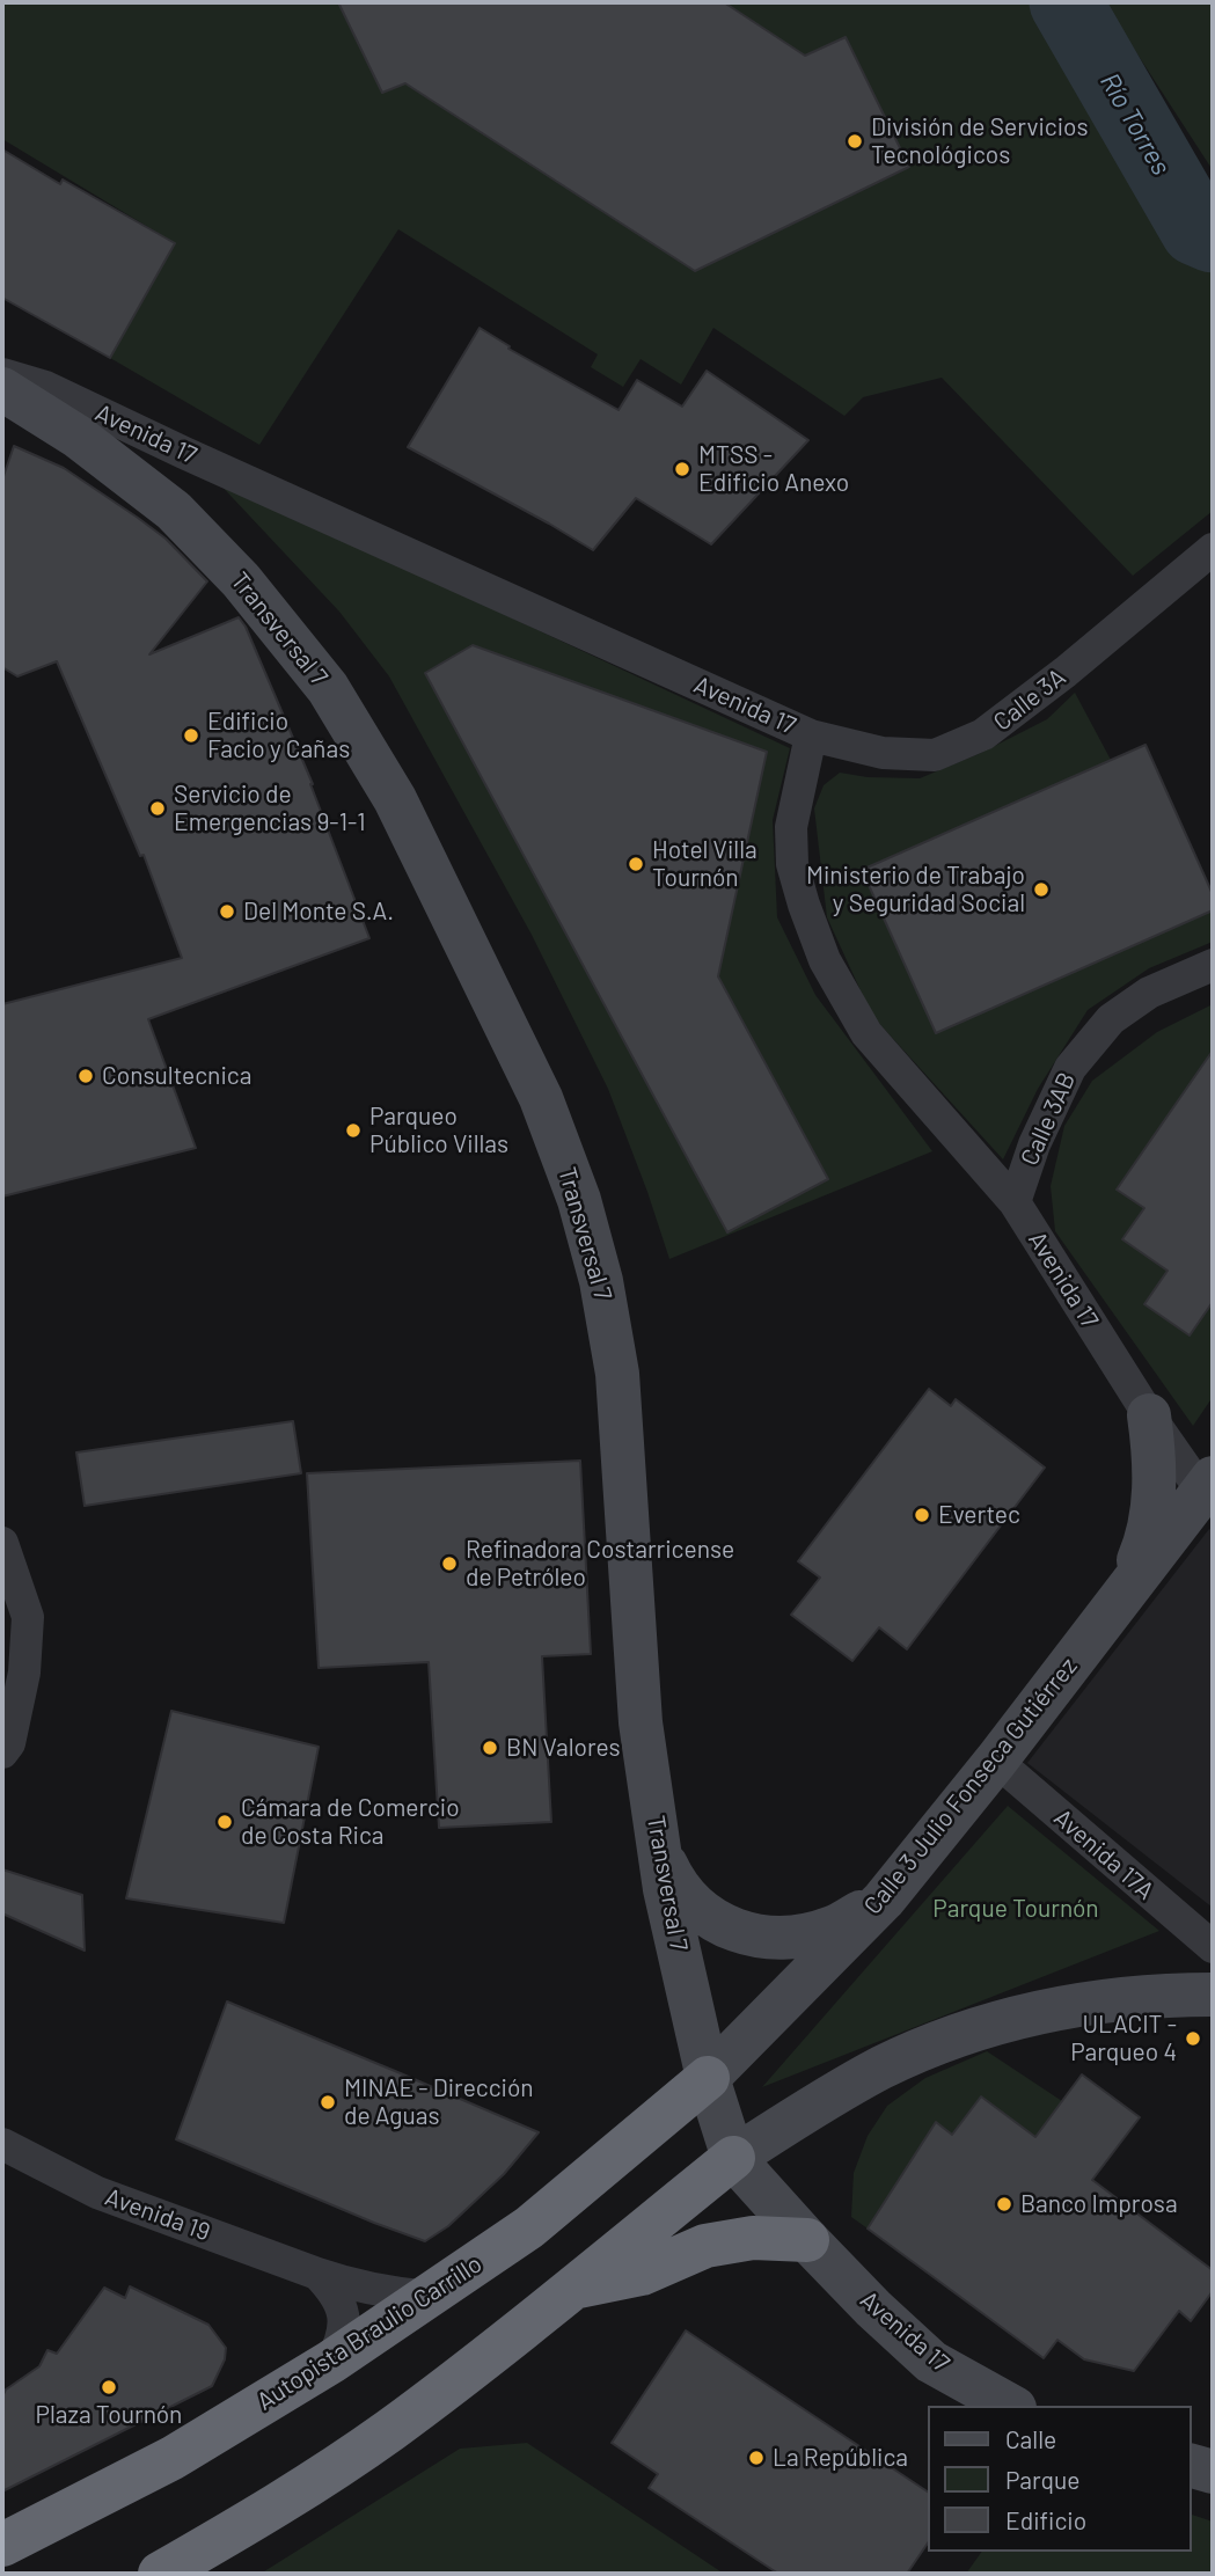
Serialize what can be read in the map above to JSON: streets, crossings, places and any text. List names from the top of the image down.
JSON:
{
  "streets": {
    "highway": ["Autopista Braulio Carrillo"],
    "main road": ["Avenida 17", "Transversal 7", "Calle 3 Julio Fonseca Gutiérrez"],
    "street": [
      "Calle 3A",
      "Calle 3AB",
      "Avenida 17A",
      "Avenida 19"
    ]
  },
  "crossings": [
    ["Avenida 17", "Transversal 7"],
    ["Avenida 17", "Calle 3A"],
    ["Avenida 17", "Calle 3AB"],
    ["Avenida 17", "Calle 3 Julio Fonseca Gutiérrez"],
    ["Transversal 7", "Calle 3 Julio Fonseca Gutiérrez"],
    ["Transversal 7", "Autopista Braulio Carrillo"],
    ["Calle 3 Julio Fonseca Gutiérrez", "Avenida 17A"],
    ["Calle 3 Julio Fonseca Gutiérrez", "Autopista Braulio Carrillo"],
    ["Avenida 19", "Autopista Braulio Carrillo"]
  ],
  "water": ["Río Torres"],
  "parks": ["Parque Tournón"],
  "places": [
    "División de Servicios Tecnológicos",
    "MTSS - Edificio Anexo",
    "Edificio Facio y Cañas",
    "Servicio de Emergencias 9-1-1",
    "Hotel Villa Tournón",
    "Ministerio de Trabajo y Seguridad Social",
    "Del Monte S.A.",
    "Consultecnica",
    "Parqueo Público Villas",
    "Evertec",
    "Refinadora Costarricense de Petróleo",
    "BN Valores",
    "Cámara de Comercio de Costa Rica",
    "ULACIT - Parqueo 4",
    "MINAE - Dirección de Aguas",
    "Banco Improsa",
    "Plaza Tournón",
    "La República"
  ],
  "legend": ["Calle", "Parque", "Edificio"]
}
